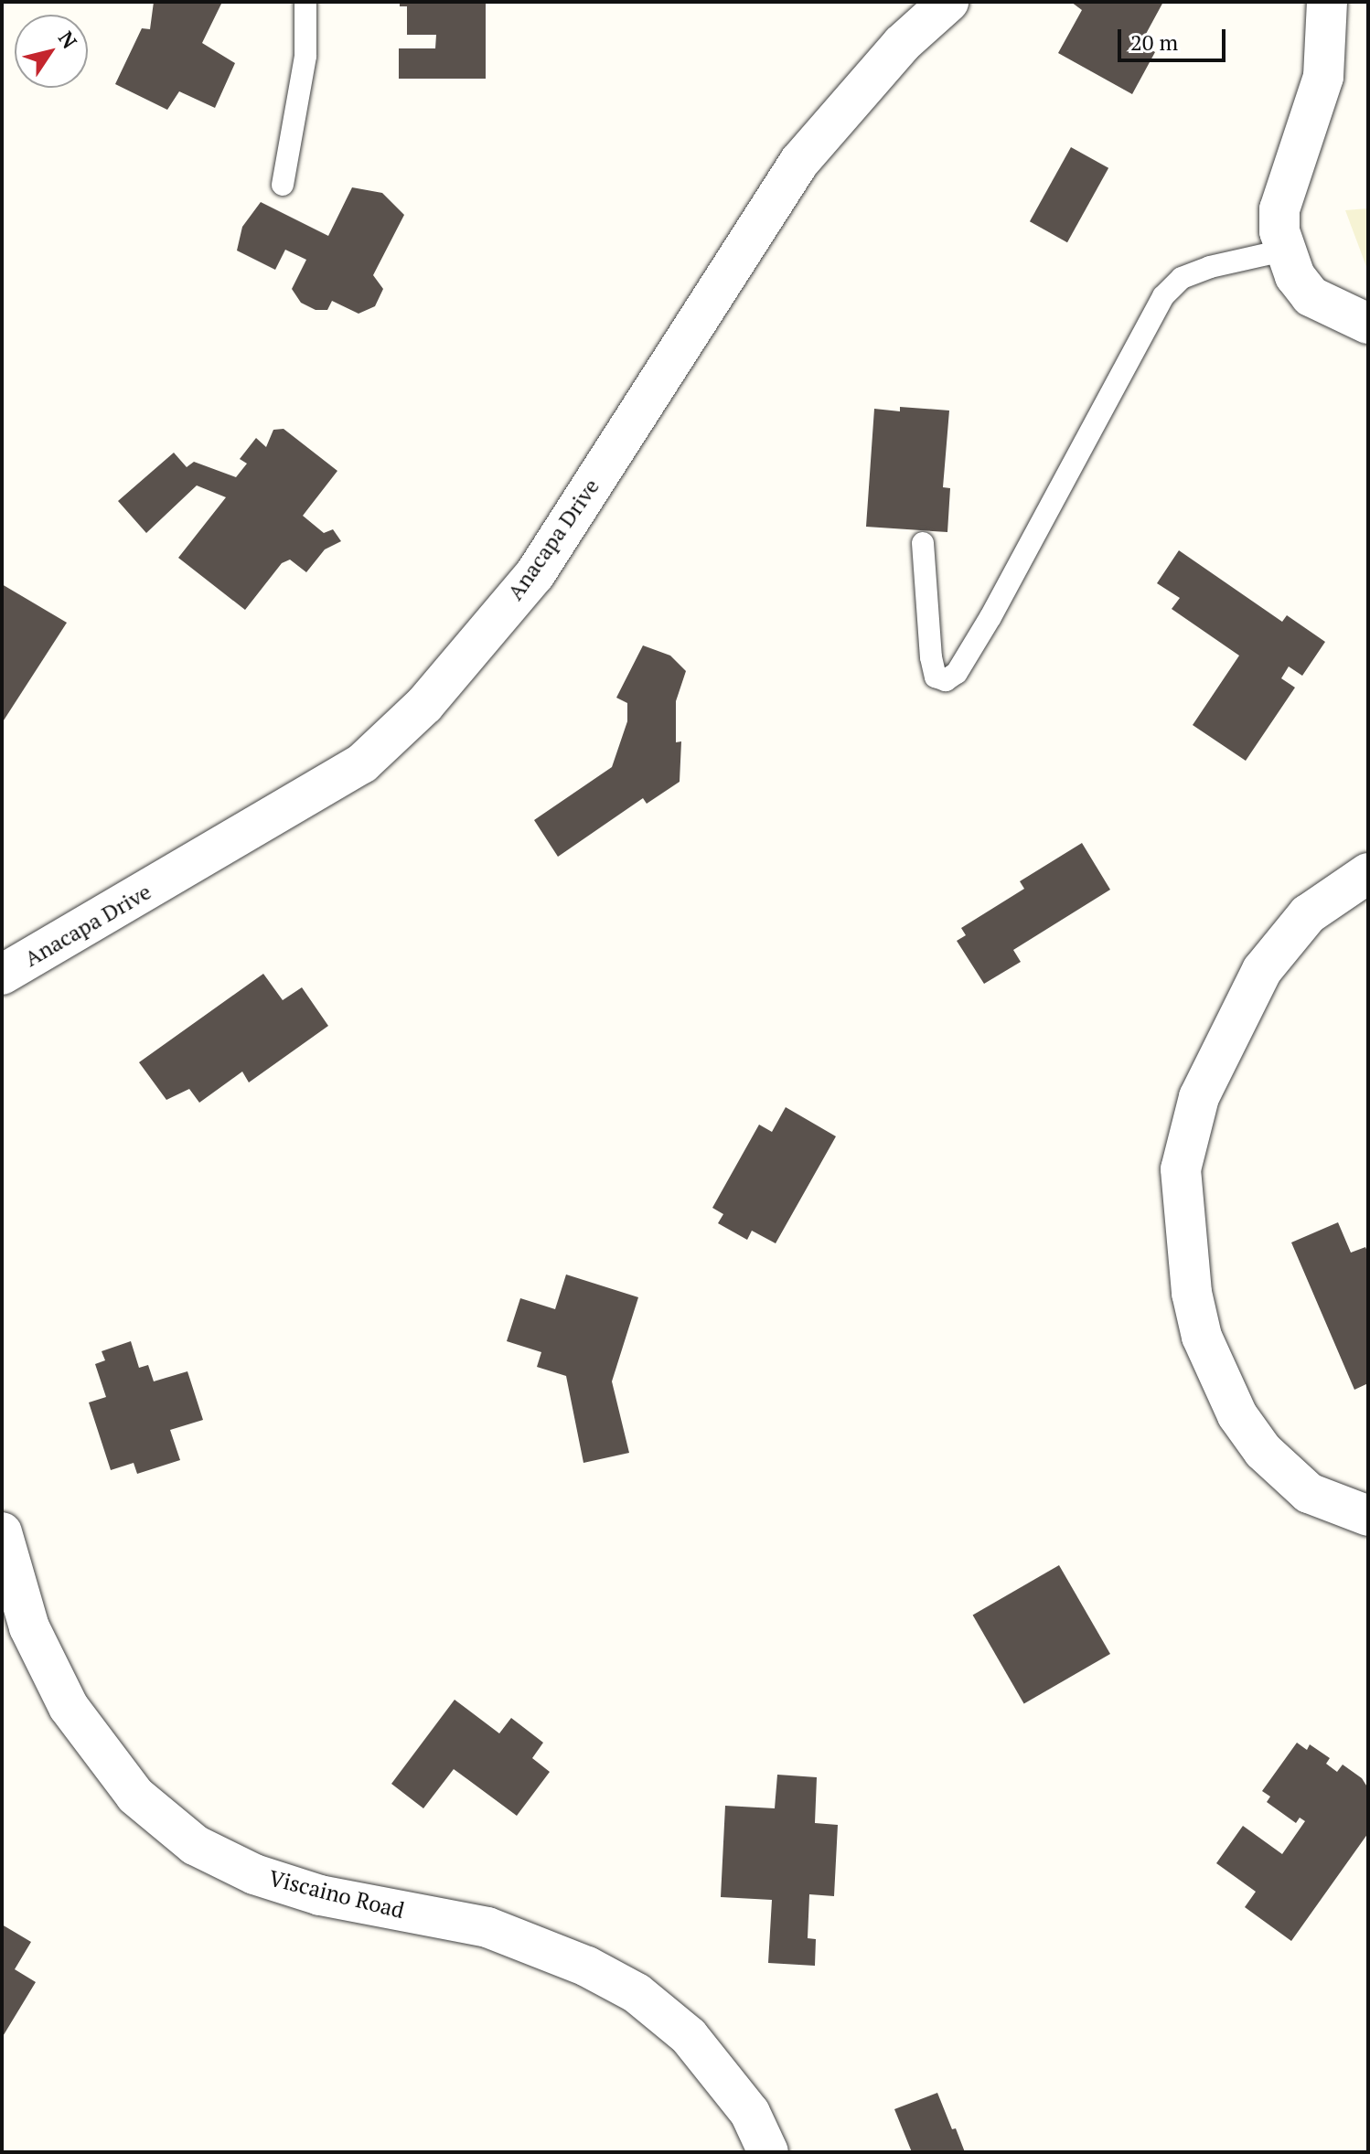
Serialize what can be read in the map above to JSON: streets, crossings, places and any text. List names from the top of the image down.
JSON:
{
  "streets": {
    "street": ["Anacapa Drive", "Viscaino Road"]
  },
  "scale_bar": "20 m",
  "north": "top right"
}
